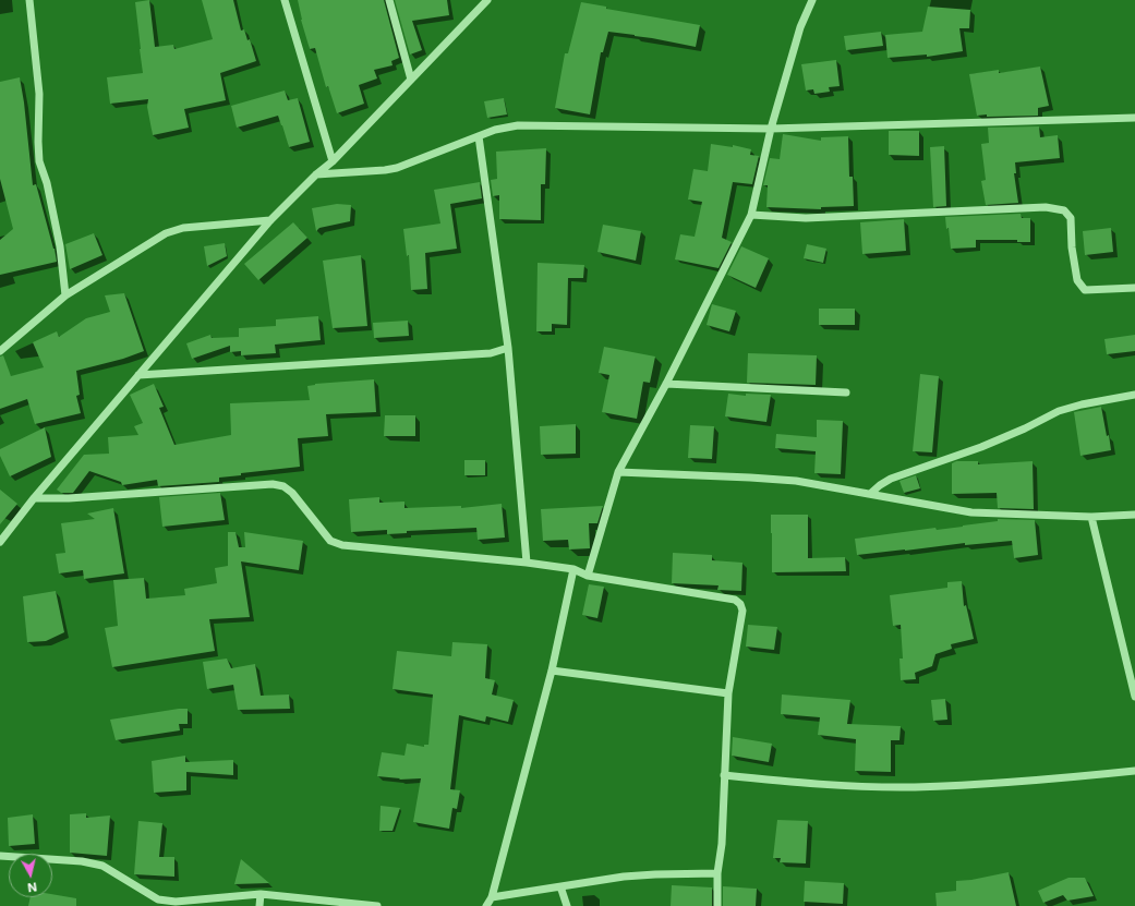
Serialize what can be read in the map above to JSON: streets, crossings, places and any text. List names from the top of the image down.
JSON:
{
  "north": "bottom"
}
